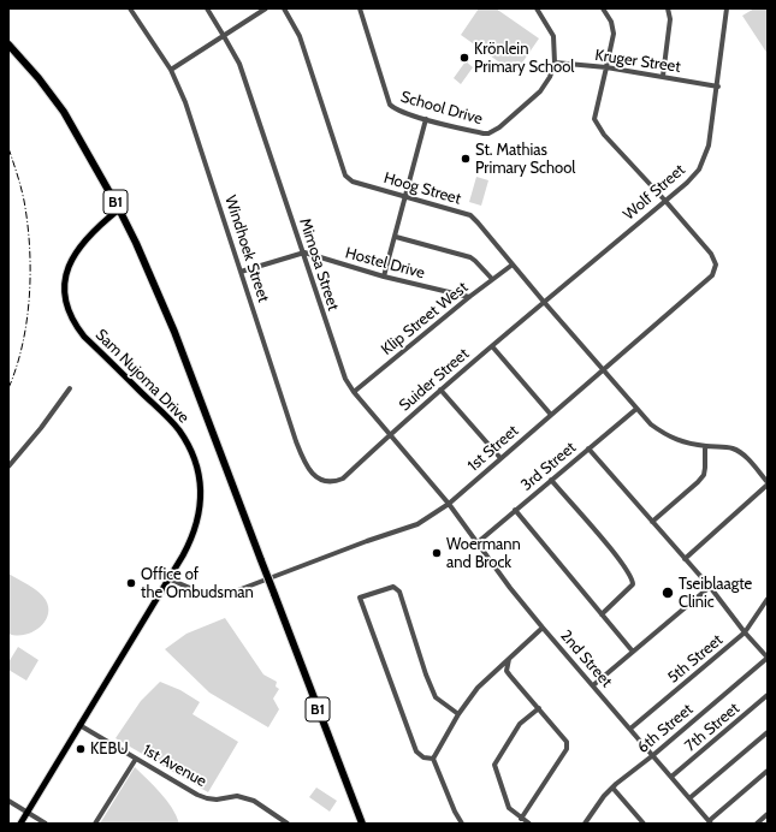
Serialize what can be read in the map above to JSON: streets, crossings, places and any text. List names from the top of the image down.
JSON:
{
  "streets": {
    "highway": ["B1"],
    "main road": ["Sam Nujoma Drive"],
    "street": [
      "Kruger Street",
      "School Drive",
      "Hoog Street",
      "Wolf Street",
      "Windhoek Street",
      "Hostel Drive",
      "Mimosa Street",
      "Klip Street West",
      "Suider Street",
      "1st Street",
      "3rd Street",
      "2nd Street",
      "5th Street",
      "7th Street",
      "6th Street",
      "1st Avenue"
    ]
  },
  "crossings": [
    ["Kruger Street", "School Drive"],
    ["Kruger Street", "Wolf Street"],
    ["Kruger Street", "1st Street"],
    ["Hoog Street", "Wolf Street"],
    ["Hoog Street", "Klip Street West"],
    ["Hoog Street", "Suider Street"],
    ["Hoog Street", "1st Street"],
    ["Hoog Street", "3rd Street"],
    ["Wolf Street", "Suider Street"],
    ["Wolf Street", "1st Street"],
    ["B1", "Sam Nujoma Drive"],
    ["Windhoek Street", "Suider Street"],
    ["Hostel Drive", "Mimosa Street"],
    ["Hostel Drive", "Klip Street West"],
    ["Mimosa Street", "Klip Street West"],
    ["Mimosa Street", "Suider Street"],
    ["Mimosa Street", "1st Street"],
    ["Mimosa Street", "2nd Street"],
    ["Sam Nujoma Drive", "1st Street"],
    ["Sam Nujoma Drive", "1st Avenue"],
    ["1st Street", "2nd Street"],
    ["3rd Street", "2nd Street"],
    ["2nd Street", "5th Street"],
    ["2nd Street", "7th Street"],
    ["2nd Street", "6th Street"]
  ],
  "places": [
    "Krönlein Primary School",
    "St. Mathias Primary School",
    "Woermann and Brock",
    "Office of the Ombudsman",
    "Tseiblaagte Clinic",
    "KEBU"
  ]
}
